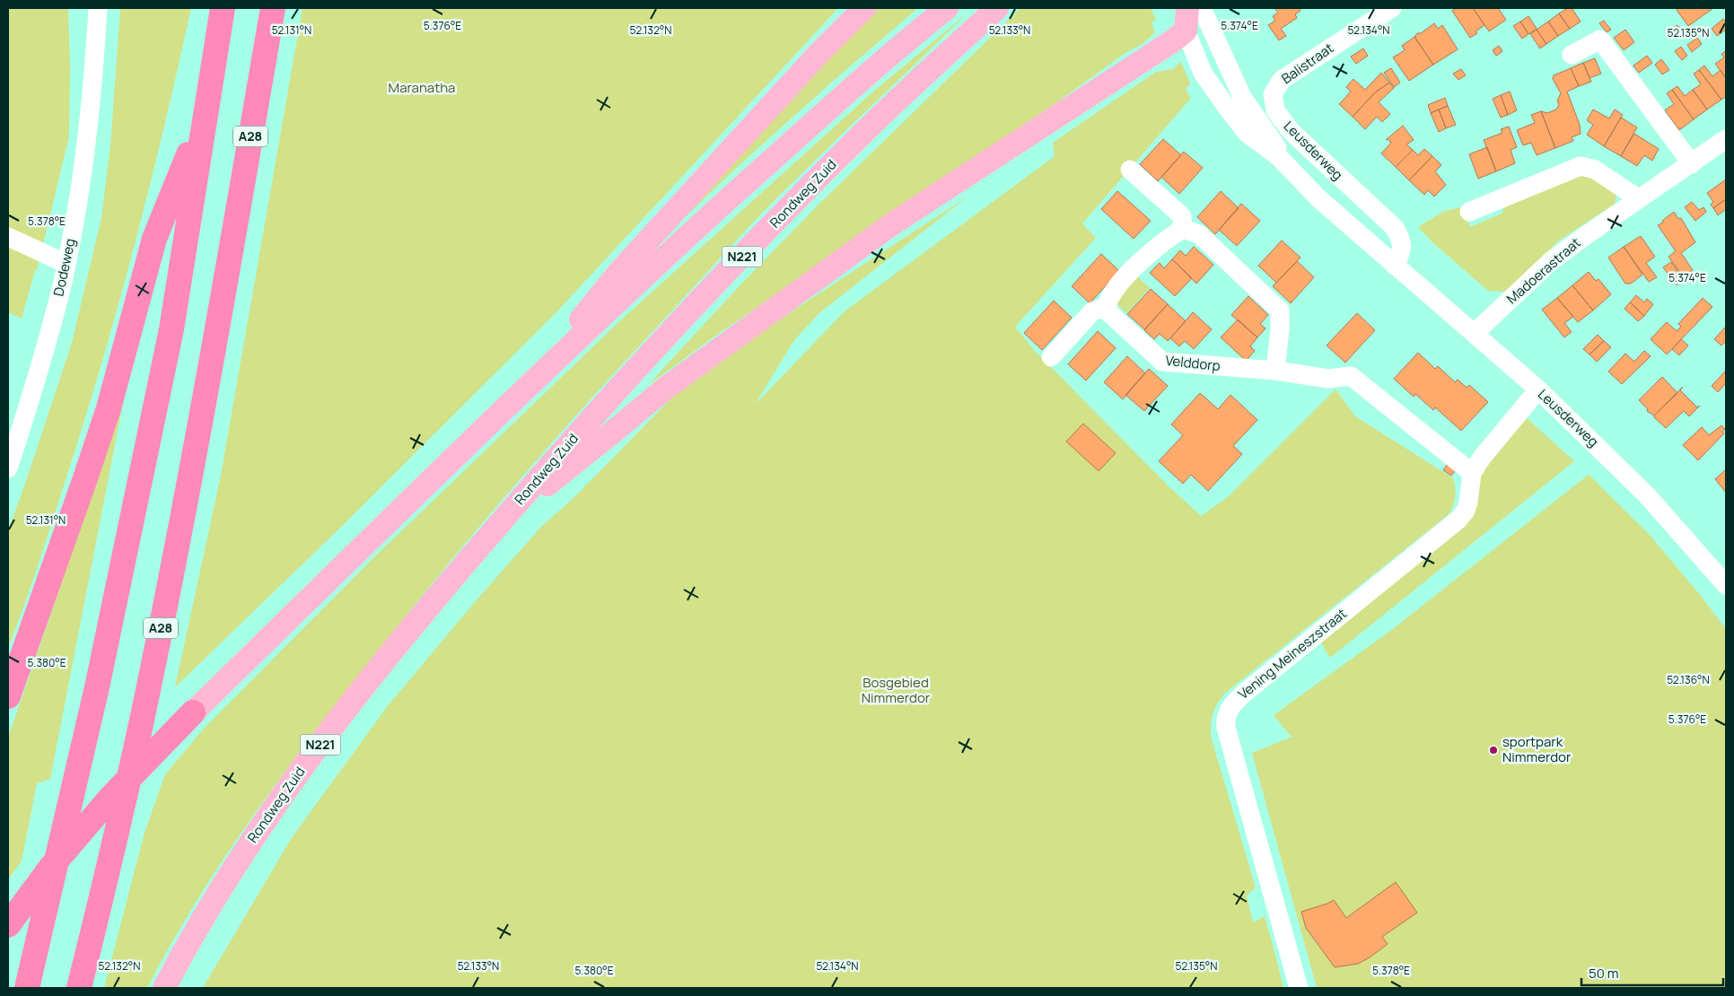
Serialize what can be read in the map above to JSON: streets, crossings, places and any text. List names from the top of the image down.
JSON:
{
  "streets": {
    "highway": ["A28"],
    "main road": ["Leusderweg", "Rondweg Zuid", "N221"],
    "street": [
      "Balistraat",
      "Dodeweg",
      "Madoerastraat",
      "Velddorp",
      "Vening Meineszstraat"
    ]
  },
  "crossings": [
    ["Balistraat", "Leusderweg"],
    ["Leusderweg", "N221"],
    ["Leusderweg", "Madoerastraat"],
    ["Leusderweg", "Vening Meineszstraat"],
    ["Rondweg Zuid", "N221"],
    ["Velddorp", "Vening Meineszstraat"]
  ],
  "parks": ["Maranatha", "Bosgebied Nimmerdor"],
  "places": ["sportpark Nimmerdor"],
  "scale_bar": "50 m",
  "coordinates": [
    "5.376°E",
    "5.374°E",
    "52.131°N",
    "52.132°N",
    "52.133°N",
    "52.134°N",
    "52.135°N",
    "5.378°E",
    "5.380°E",
    "52.136°N"
  ]
}
